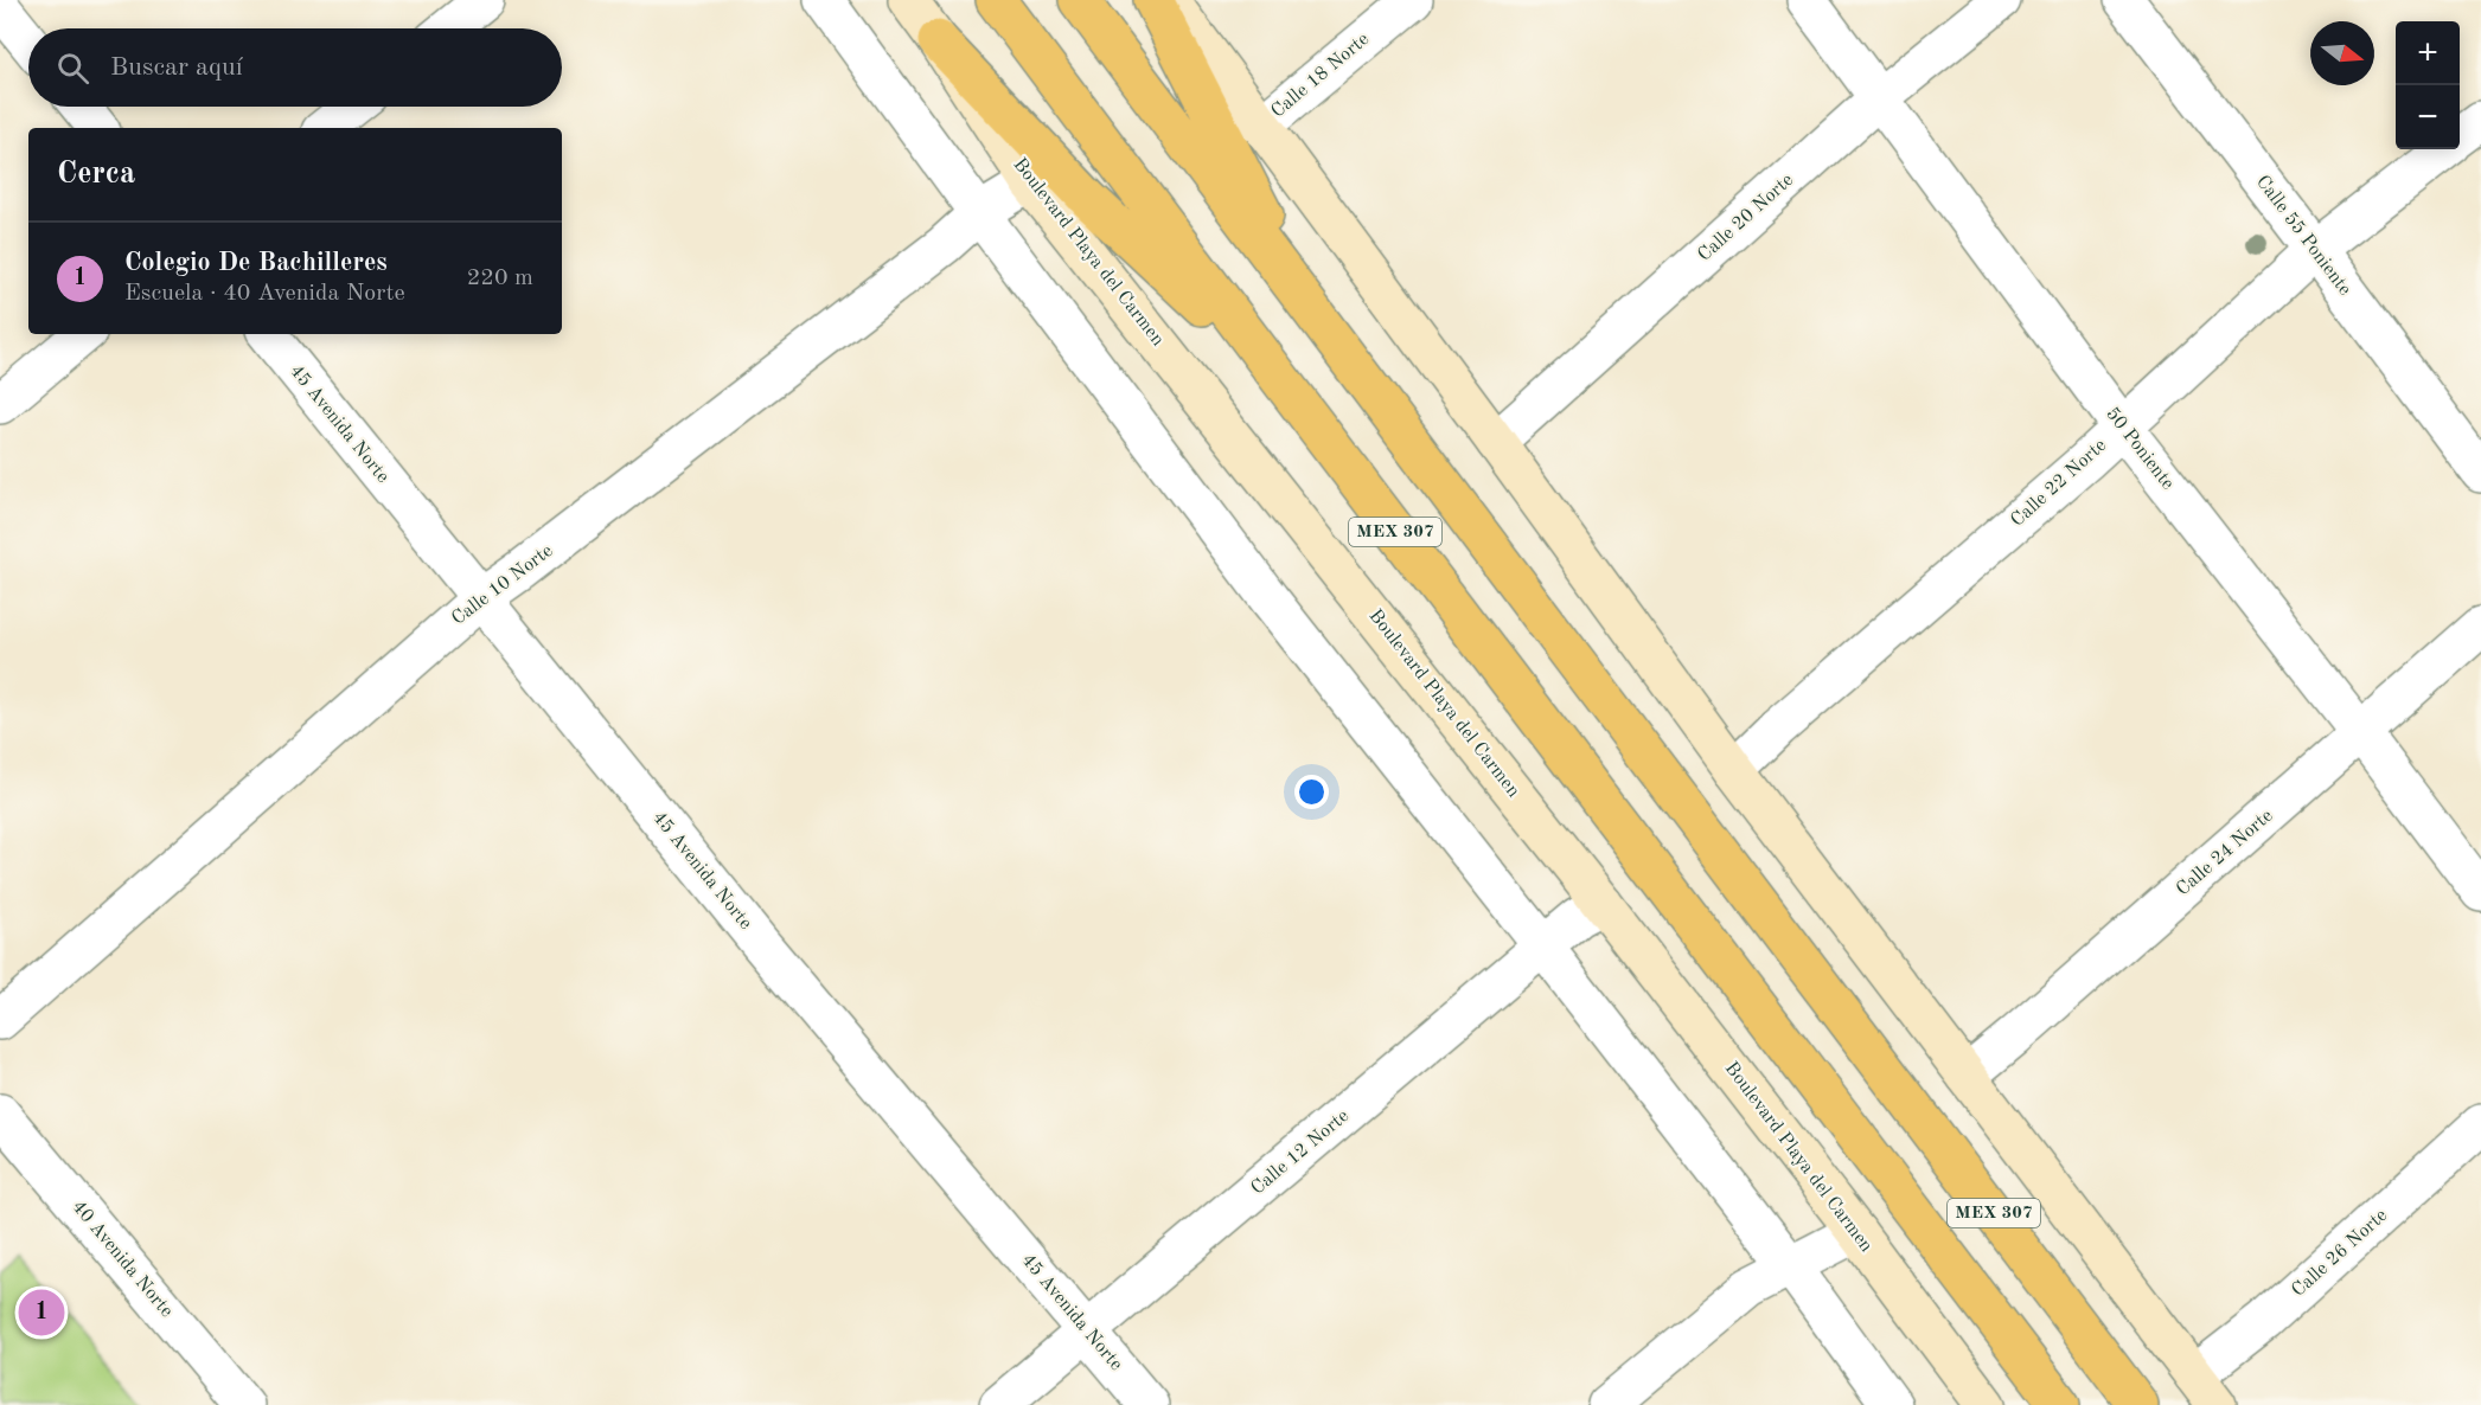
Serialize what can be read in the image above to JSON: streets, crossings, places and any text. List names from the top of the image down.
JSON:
{
  "streets": {
    "highway": ["MEX 307"],
    "main road": ["Boulevard Playa del Carmen"],
    "street": [
      "Calle 18 Norte",
      "Calle 20 Norte",
      "Calle 55 Poniente",
      "45 Avenida Norte",
      "50 Poniente",
      "Calle 22 Norte",
      "Calle 10 Norte",
      "Calle 24 Norte",
      "Calle 12 Norte",
      "Calle 26 Norte",
      "40 Avenida Norte"
    ]
  },
  "crossings": [
    ["Calle 20 Norte", "50 Poniente"],
    ["Calle 55 Poniente", "Calle 22 Norte"],
    ["Boulevard Playa del Carmen", "Calle 10 Norte"],
    ["Boulevard Playa del Carmen", "Calle 12 Norte"],
    ["45 Avenida Norte", "Calle 10 Norte"],
    ["45 Avenida Norte", "Calle 12 Norte"],
    ["50 Poniente", "Calle 22 Norte"],
    ["50 Poniente", "Calle 24 Norte"]
  ],
  "north": "right",
  "page": {
    "map_buttons": ["+", "−"],
    "search": "Buscar aquí",
    "heading": "Cerca",
    "list": [
      {
        "mark": "1",
        "name": "Colegio De Bachilleres",
        "note": "Escuela · 40 Avenida Norte",
        "value": "220 m"
      }
    ],
    "pins": "1"
  }
}
